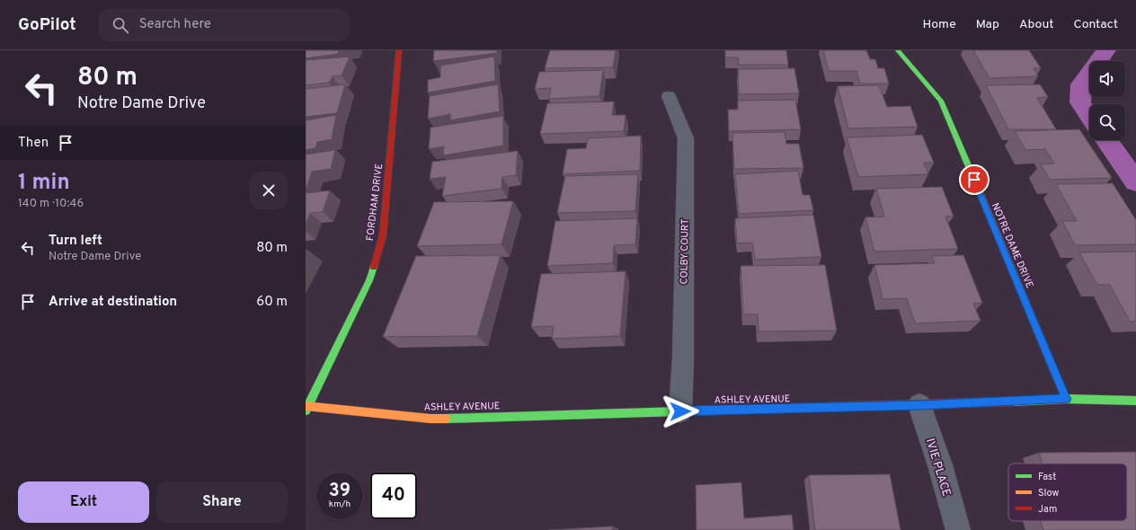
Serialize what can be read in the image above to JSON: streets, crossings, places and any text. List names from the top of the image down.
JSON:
{
  "streets": {
    "street": [
      "FORDHAM DRIVE",
      "NOTRE DAME DRIVE",
      "COLBY COURT",
      "ASHLEY AVENUE",
      "IVIE PLACE"
    ]
  },
  "crossings": [
    ["FORDHAM DRIVE", "ASHLEY AVENUE"],
    ["NOTRE DAME DRIVE", "ASHLEY AVENUE"],
    ["COLBY COURT", "ASHLEY AVENUE"],
    ["ASHLEY AVENUE", "IVIE PLACE"]
  ],
  "legend": ["Fast", "Slow", "Jam"],
  "page": {
    "header": "GoPilot",
    "search": "Search here",
    "nav": [
      "Home",
      "Map",
      "About",
      "Contact"
    ],
    "turn": ["80 m", "Notre Dame Drive"],
    "then": "Then",
    "heading": ["1 min", "140 m · 10:46"],
    "list": [
      {
        "name": "Turn left",
        "note": "Notre Dame Drive",
        "value": "80 m"
      },
      {
        "name": "Arrive at destination",
        "value": "60 m"
      }
    ],
    "speed": "39 km/h",
    "limit": "40",
    "buttons": ["Exit", "Share"]
  }
}
